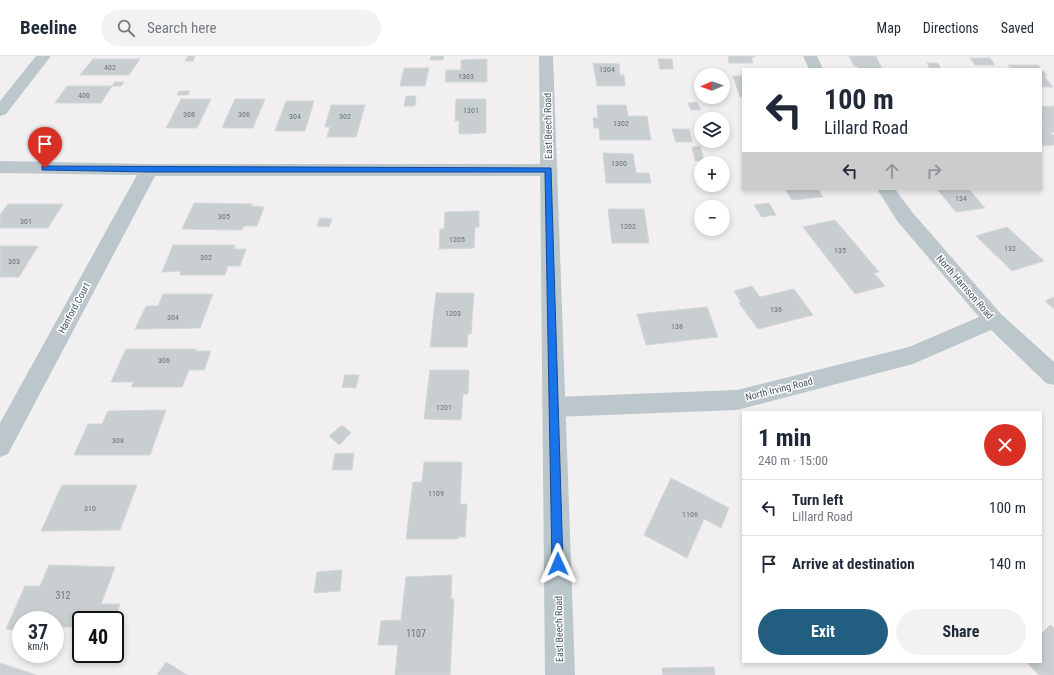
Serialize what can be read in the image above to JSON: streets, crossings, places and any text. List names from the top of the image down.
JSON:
{
  "streets": {
    "street": [
      "East Beech Road",
      "North Harrison Road",
      "Hanford Court",
      "North Irving Road"
    ]
  },
  "crossings": [
    ["East Beech Road", "North Irving Road"],
    ["North Harrison Road", "North Irving Road"]
  ],
  "house_numbers": [
    "402",
    "1304",
    "1303",
    "400",
    "1301",
    "308",
    "306",
    "304",
    "302",
    "1302",
    "1300",
    "134",
    "305",
    "301",
    "1202",
    "1205",
    "132",
    "135",
    "302",
    "303",
    "136",
    "1203",
    "304",
    "138",
    "306",
    "1201",
    "308",
    "1109",
    "310",
    "1106",
    "312",
    "1107"
  ],
  "north": "left",
  "page": {
    "header": "Beeline",
    "search": "Search here",
    "nav": ["Map", "Directions", "Saved"],
    "map_buttons": ["+", "−"],
    "turn": ["100 m", "Lillard Road"],
    "heading": ["1 min", "240 m · 15:00"],
    "list": [
      {
        "name": "Turn left",
        "note": "Lillard Road",
        "value": "100 m"
      },
      {
        "name": "Arrive at destination",
        "value": "140 m"
      }
    ],
    "buttons": ["Exit", "Share"],
    "speed": "37 km/h",
    "limit": "40"
  }
}
